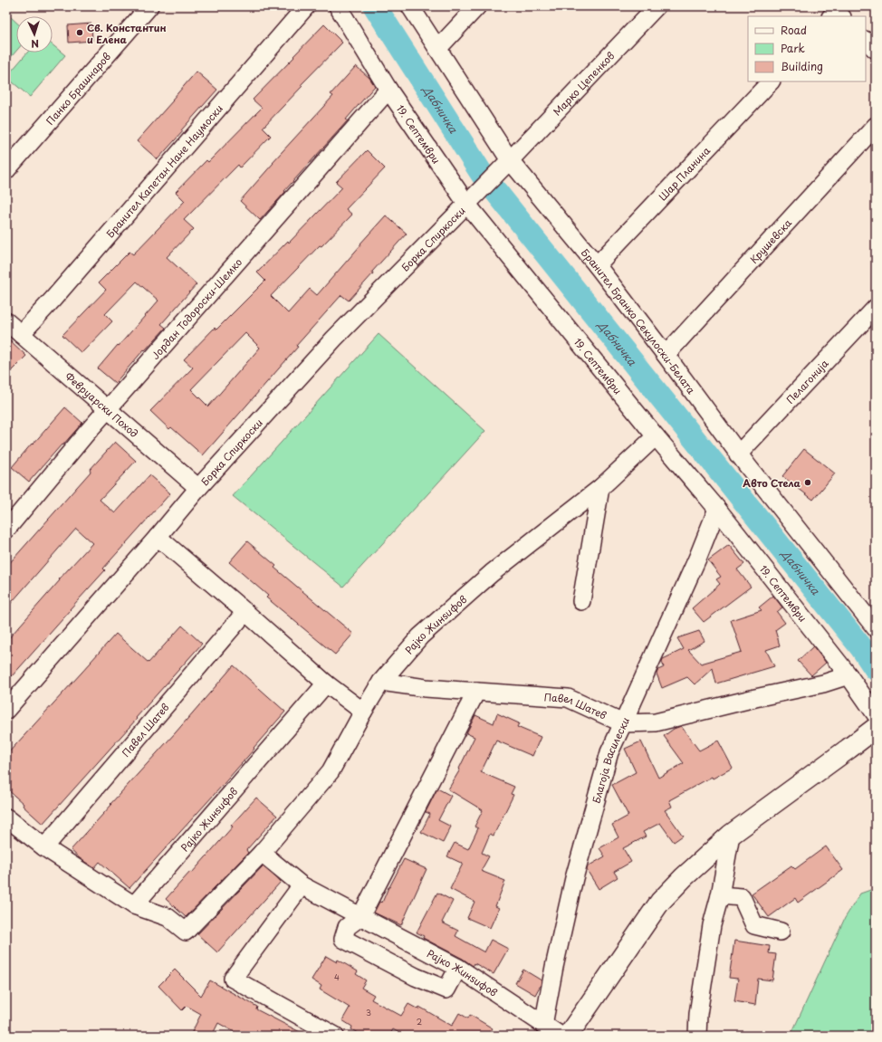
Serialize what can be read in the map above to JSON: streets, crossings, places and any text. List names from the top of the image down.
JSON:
{
  "streets": {
    "street": [
      "Марко Цепенков",
      "Панко Брашнаров",
      "19. Септември",
      "Бранител Капетан Нане Наумоски",
      "Шар Планина",
      "Борка Спиркоски",
      "Крушевска",
      "Јордан Тодороски-Шемко",
      "Бранител Бранко Секулоски-Белата",
      "Пелагонија",
      "Февруарски Поход",
      "Рајко Жинѕифов",
      "Павел Шатев",
      "Благоја Василески"
    ]
  },
  "crossings": [
    ["Марко Цепенков", "19. Септември"],
    ["Марко Цепенков", "Борка Спиркоски"],
    ["Марко Цепенков", "Бранител Бранко Секулоски-Белата"],
    ["19. Септември", "Борка Спиркоски"],
    ["19. Септември", "Јордан Тодороски-Шемко"],
    ["19. Септември", "Рајко Жинѕифов"],
    ["19. Септември", "Павел Шатев"],
    ["19. Септември", "Благоја Василески"],
    ["Бранител Капетан Нане Наумоски", "Февруарски Поход"],
    ["Шар Планина", "Бранител Бранко Секулоски-Белата"],
    ["Борка Спиркоски", "Февруарски Поход"],
    ["Крушевска", "Бранител Бранко Секулоски-Белата"],
    ["Јордан Тодороски-Шемко", "Февруарски Поход"],
    ["Бранител Бранко Секулоски-Белата", "Пелагонија"],
    ["Рајко Жинѕифов", "Павел Шатев"],
    ["Рајко Жинѕифов", "Благоја Василески"],
    ["Павел Шатев", "Благоја Василески"]
  ],
  "water": ["Дабничка"],
  "places": ["Св. Константин и Елена", "Авто Стела"],
  "house_numbers": ["4", "3", "2"],
  "legend": ["Road", "Park", "Building"],
  "north": "bottom"
}
